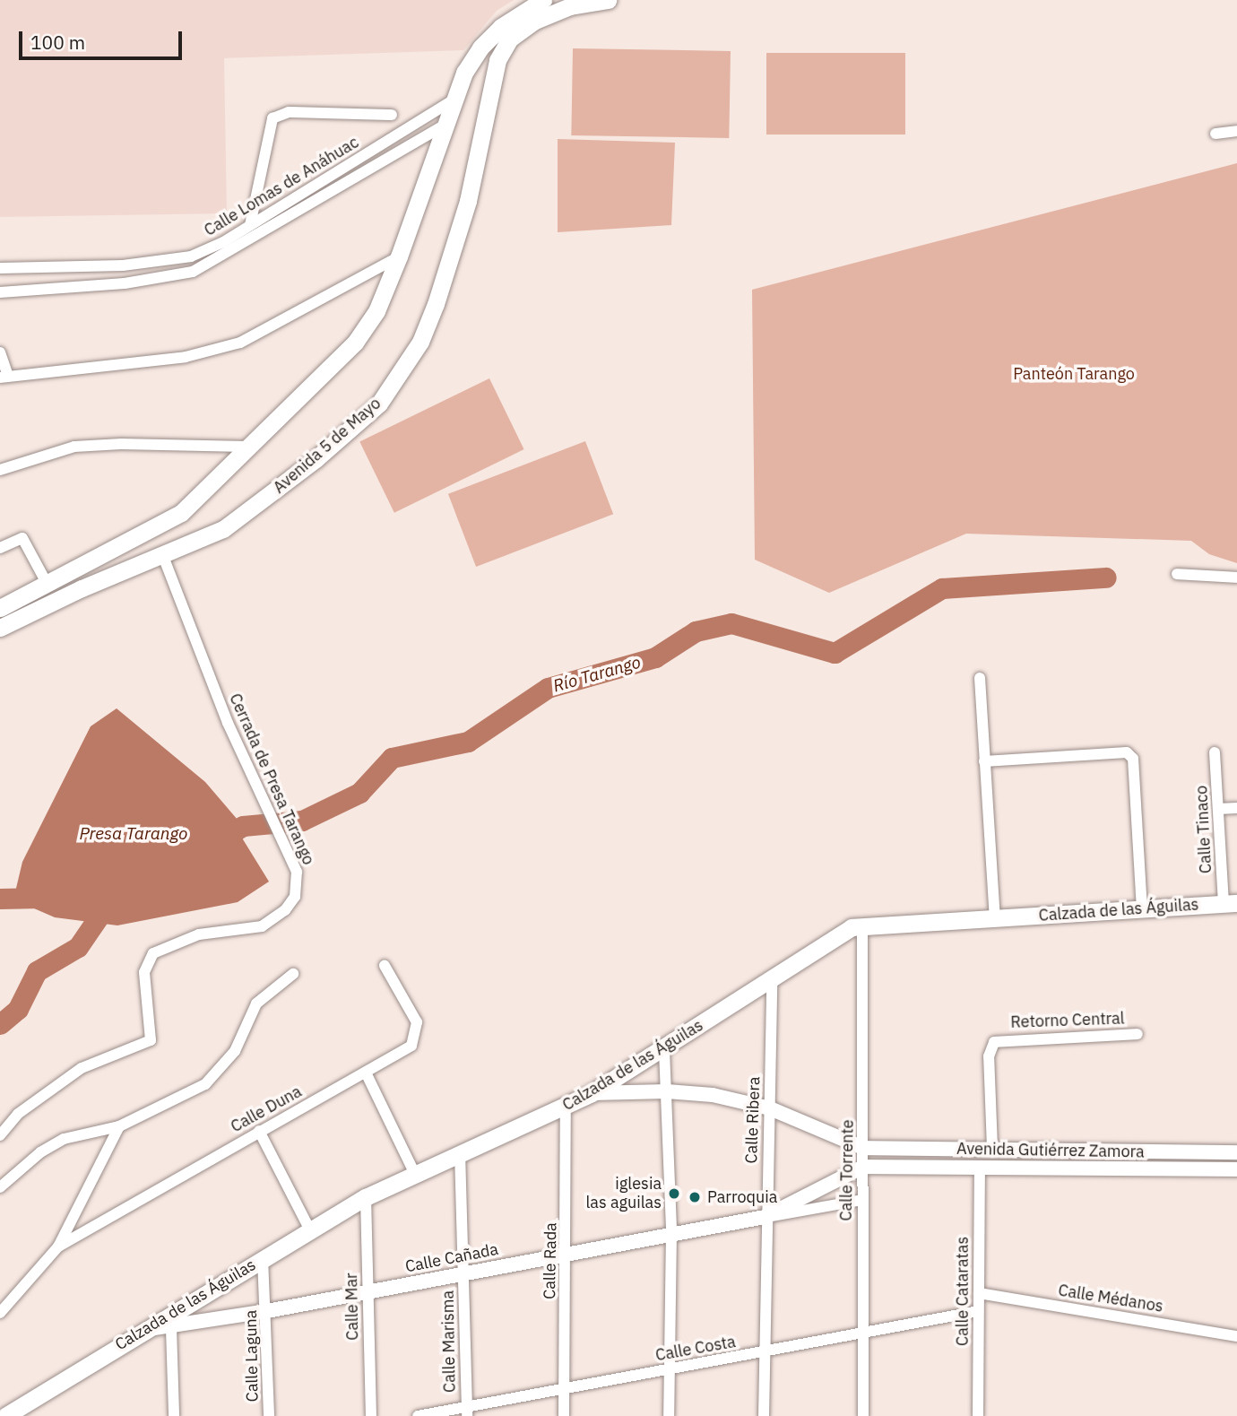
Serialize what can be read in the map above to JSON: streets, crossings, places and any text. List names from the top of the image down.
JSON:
{
  "streets": {
    "main road": ["Avenida 5 de Mayo", "Calzada de las Águilas"],
    "street": [
      "Calle Lomas de Anáhuac",
      "Cerrada de Presa Tarango",
      "Calle Tinaco",
      "Retorno Central",
      "Calle Duna",
      "Calle Ribera",
      "Avenida Gutiérrez Zamora",
      "Calle Torrente",
      "Calle Cañada",
      "Calle Rada",
      "Calle Cataratas",
      "Calle Médanos",
      "Calle Mar",
      "Calle Marisma",
      "Calle Costa",
      "Calle Laguna"
    ]
  },
  "crossings": [
    ["Avenida 5 de Mayo", "Cerrada de Presa Tarango"],
    ["Calle Tinaco", "Calzada de las Águilas"],
    ["Calzada de las Águilas", "Calle Ribera"],
    ["Calzada de las Águilas", "Calle Torrente"],
    ["Calzada de las Águilas", "Calle Cañada"],
    ["Calzada de las Águilas", "Calle Rada"],
    ["Calzada de las Águilas", "Calle Mar"],
    ["Calzada de las Águilas", "Calle Marisma"],
    ["Calzada de las Águilas", "Calle Laguna"],
    ["Retorno Central", "Avenida Gutiérrez Zamora"],
    ["Calle Ribera", "Calle Cañada"],
    ["Calle Ribera", "Calle Costa"],
    ["Avenida Gutiérrez Zamora", "Calle Torrente"],
    ["Avenida Gutiérrez Zamora", "Calle Cañada"],
    ["Avenida Gutiérrez Zamora", "Calle Cataratas"],
    ["Calle Torrente", "Calle Cañada"],
    ["Calle Torrente", "Calle Costa"],
    ["Calle Cañada", "Calle Rada"],
    ["Calle Cañada", "Calle Mar"],
    ["Calle Cañada", "Calle Marisma"],
    ["Calle Cañada", "Calle Laguna"],
    ["Calle Rada", "Calle Costa"],
    ["Calle Cataratas", "Calle Médanos"],
    ["Calle Cataratas", "Calle Costa"],
    ["Calle Marisma", "Calle Costa"]
  ],
  "water": ["Río Tarango", "Presa Tarango"],
  "parks": ["Panteón Tarango"],
  "places": ["iglesia las aguilas", "Parroquia"],
  "scale_bar": "100 m"
}
